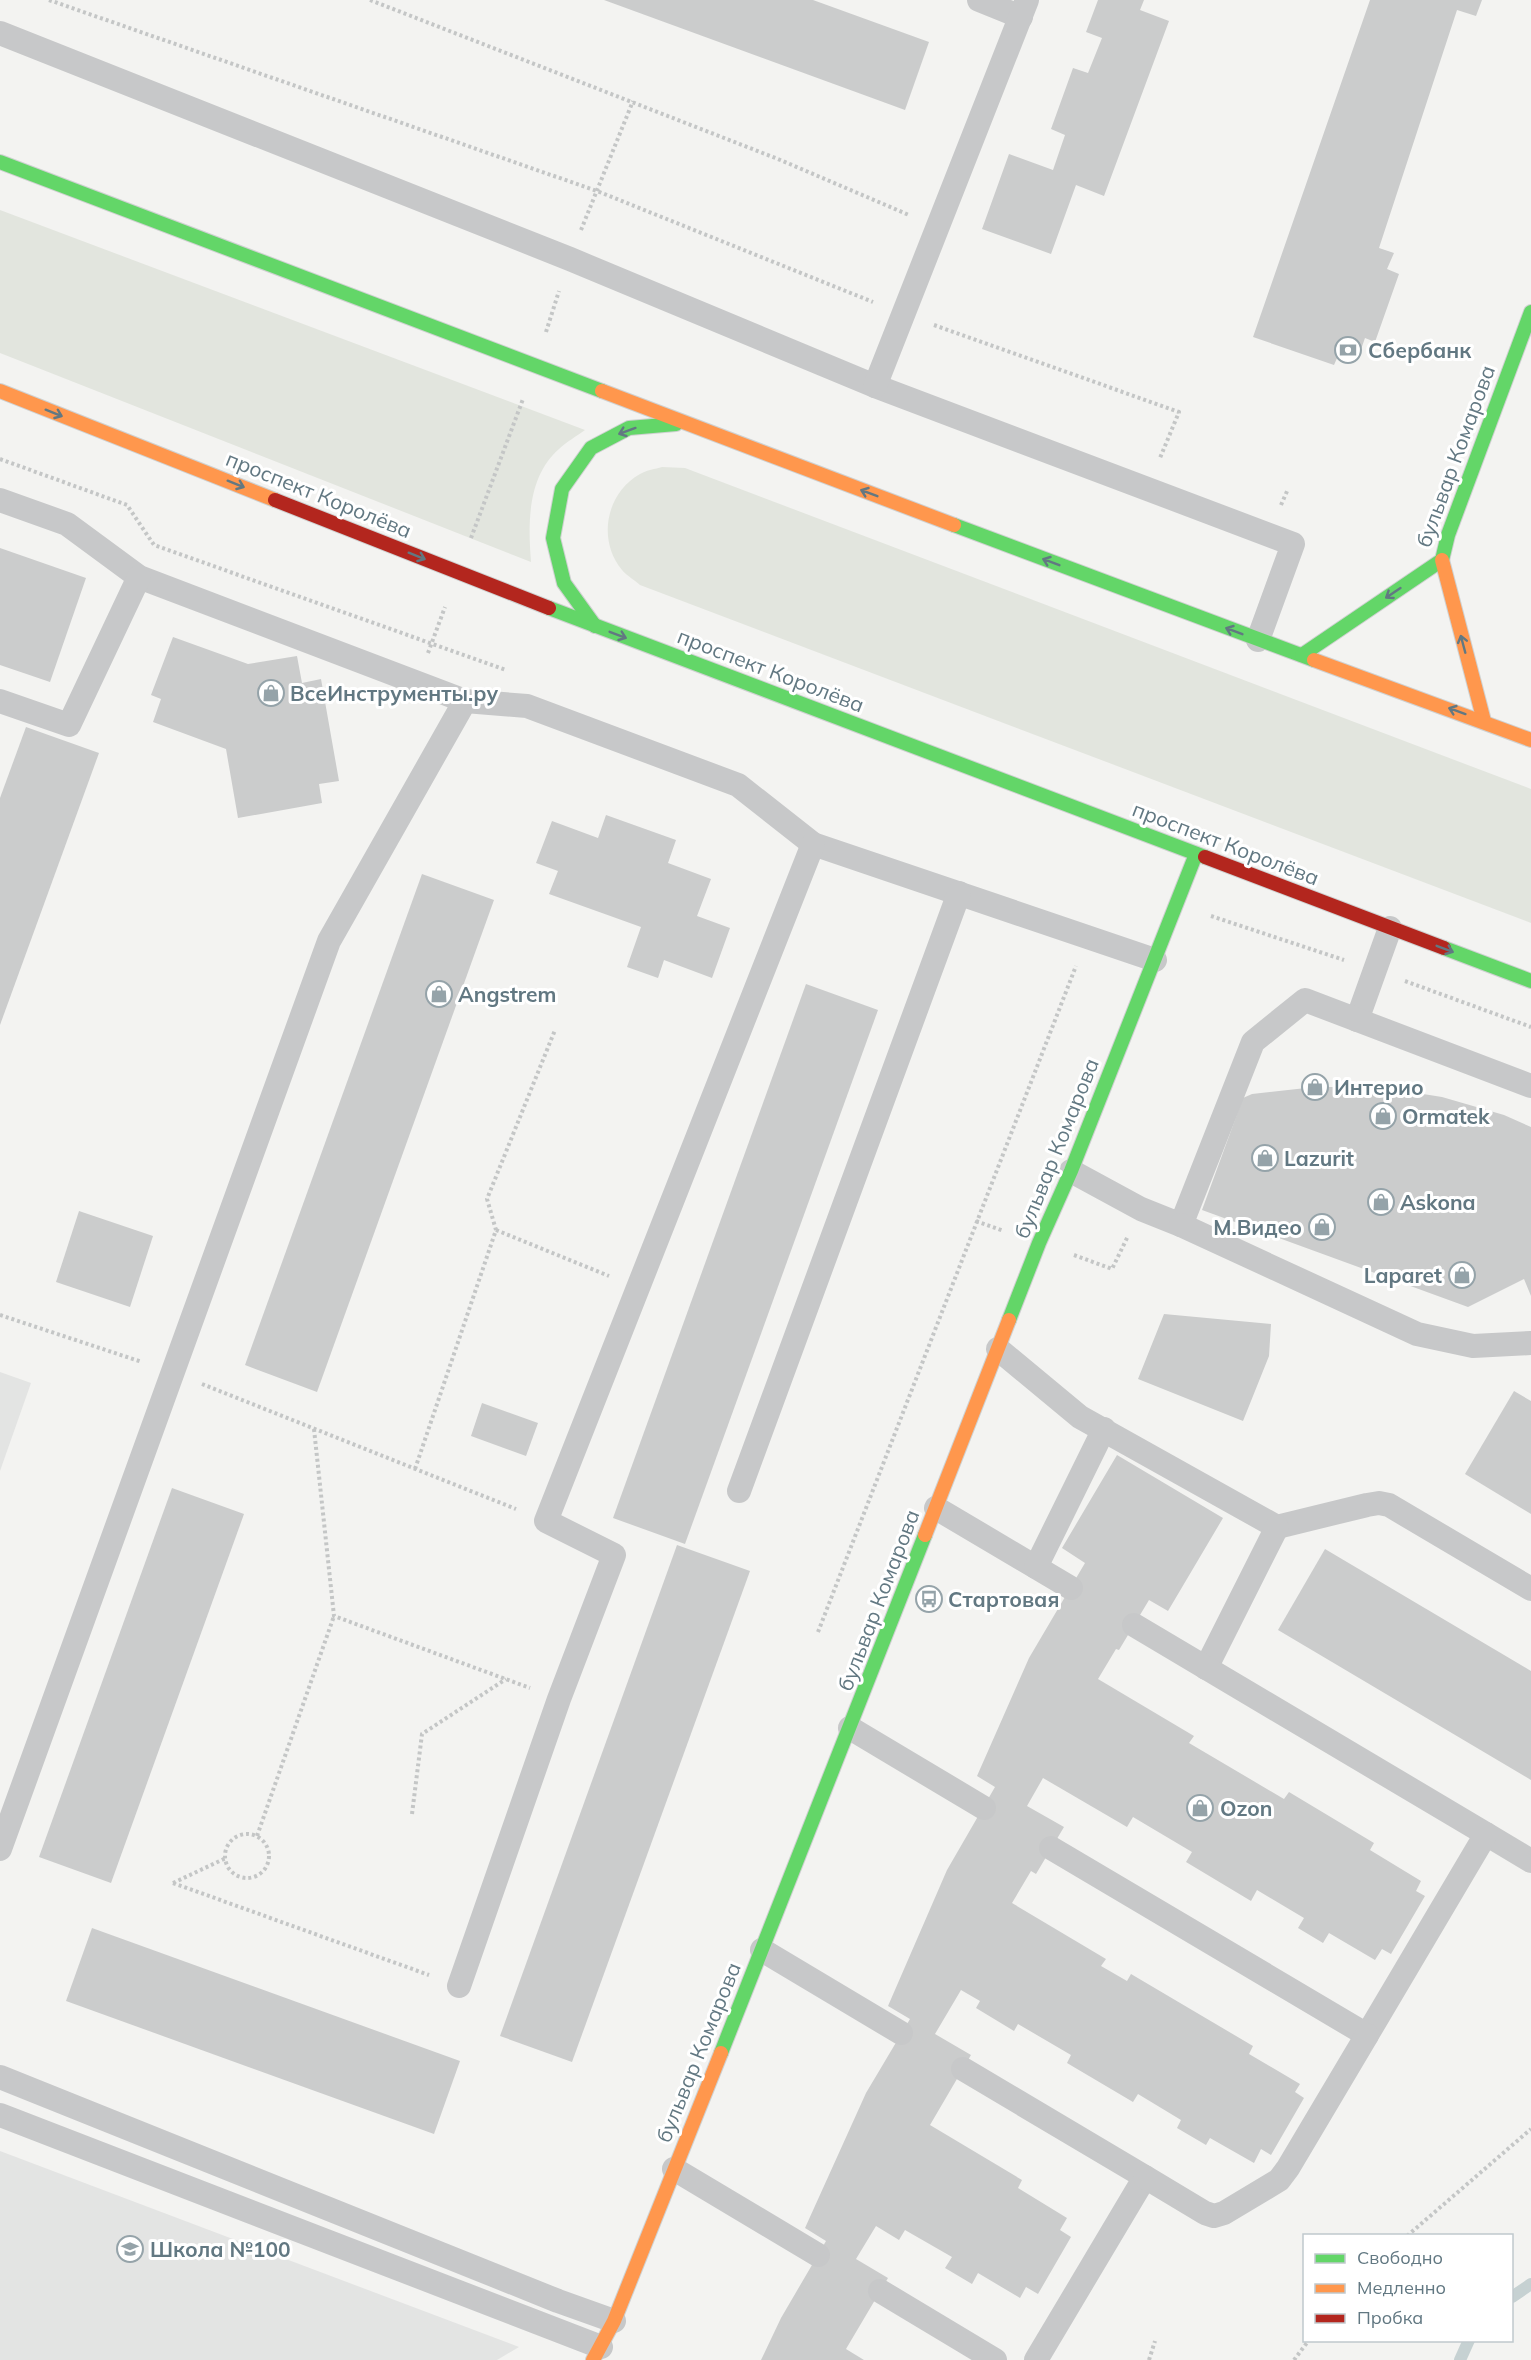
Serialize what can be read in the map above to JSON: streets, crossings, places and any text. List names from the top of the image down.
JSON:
{
  "streets": {
    "main road": ["бульвар Комарова", "проспект Королёва"]
  },
  "crossings": [
    ["бульвар Комарова", "проспект Королёва"]
  ],
  "one_way": ["проспект Королёва"],
  "places": {
    "bank": ["Сбербанк"],
    "shop": [
      "ВсеИнструменты.ру",
      "Angstrem",
      "Интерио",
      "Ormatek",
      "Lazurit",
      "Askona",
      "М.Видео",
      "Laparet",
      "Ozon"
    ],
    "bus stop": ["Стартовая"],
    "school or university": ["Школа №100"]
  },
  "legend": ["Свободно", "Медленно", "Пробка"]
}
